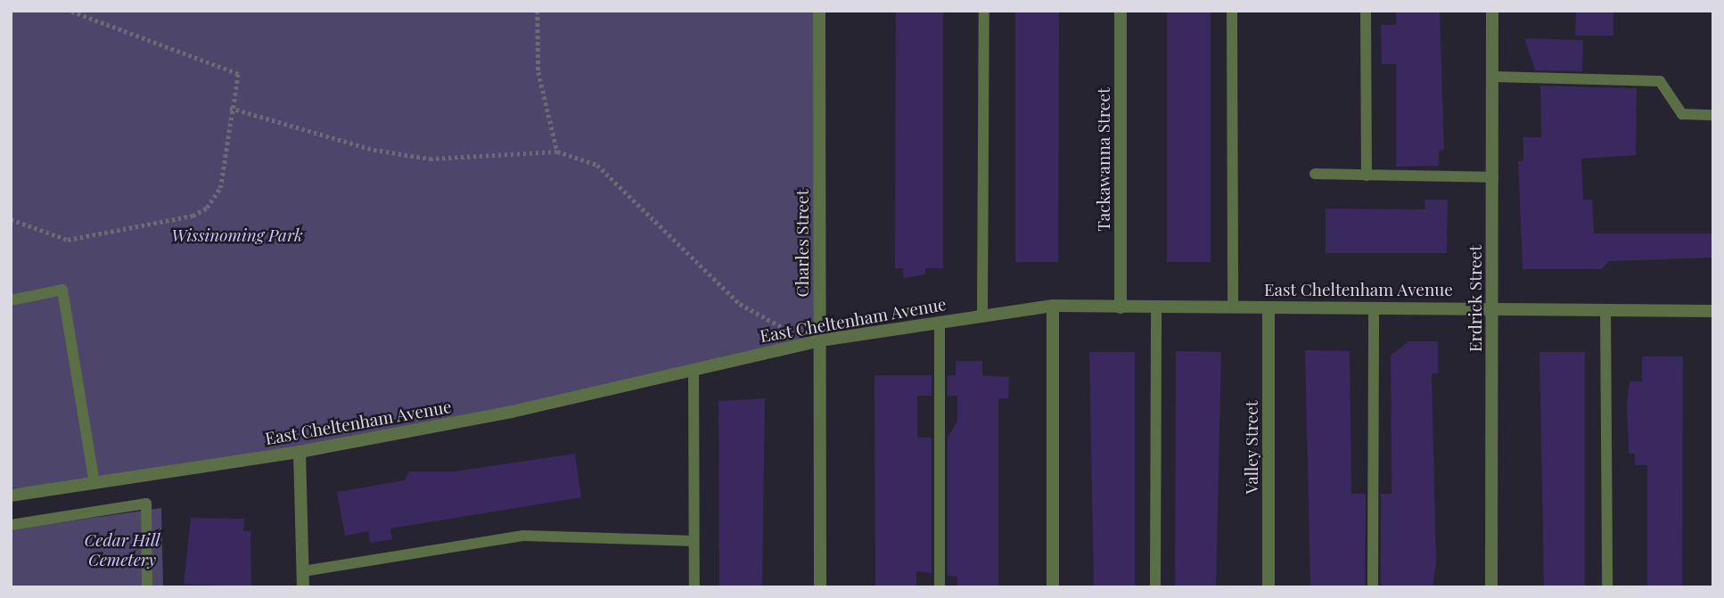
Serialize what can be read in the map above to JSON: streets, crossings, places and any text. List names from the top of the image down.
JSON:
{
  "streets": {
    "street": [
      "Tackawanna Street",
      "Charles Street",
      "East Cheltenham Avenue",
      "Erdrick Street",
      "Valley Street"
    ]
  },
  "crossings": [
    ["Tackawanna Street", "East Cheltenham Avenue"],
    ["Charles Street", "East Cheltenham Avenue"],
    ["East Cheltenham Avenue", "Erdrick Street"],
    ["East Cheltenham Avenue", "Valley Street"]
  ],
  "parks": ["Wissinoming Park", "Cedar Hill Cemetery"]
}
